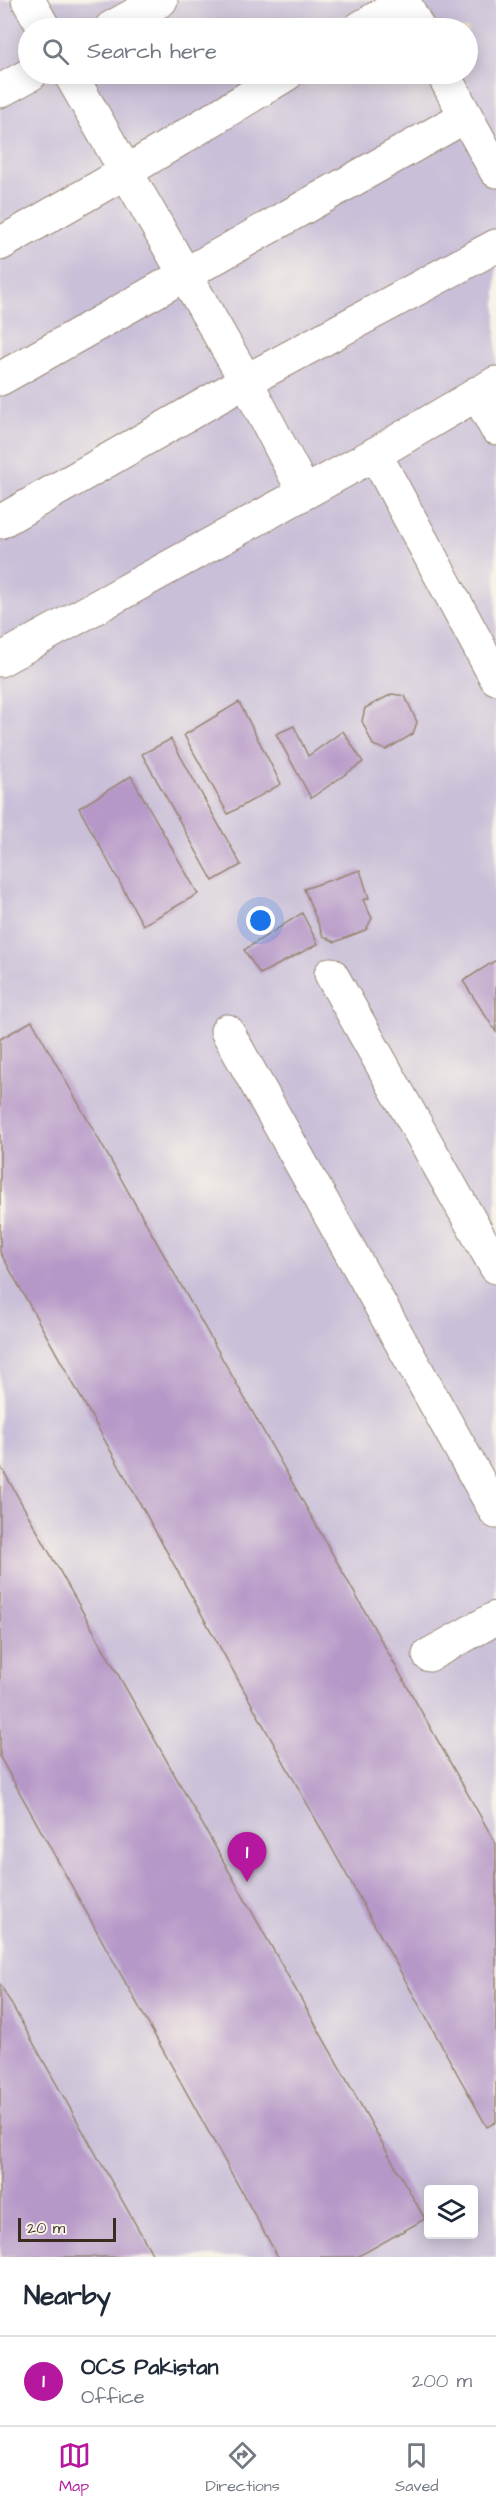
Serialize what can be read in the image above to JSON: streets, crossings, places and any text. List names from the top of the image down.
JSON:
{
  "scale_bar": "20 m",
  "page": {
    "search": "Search here",
    "pins": "1",
    "scale": "20 m",
    "heading": "Nearby",
    "list": [
      {
        "mark": "1",
        "name": "OCS Pakistan",
        "note": "Office",
        "value": "200 m"
      }
    ],
    "nav": ["Map", "Directions", "Saved"]
  }
}
